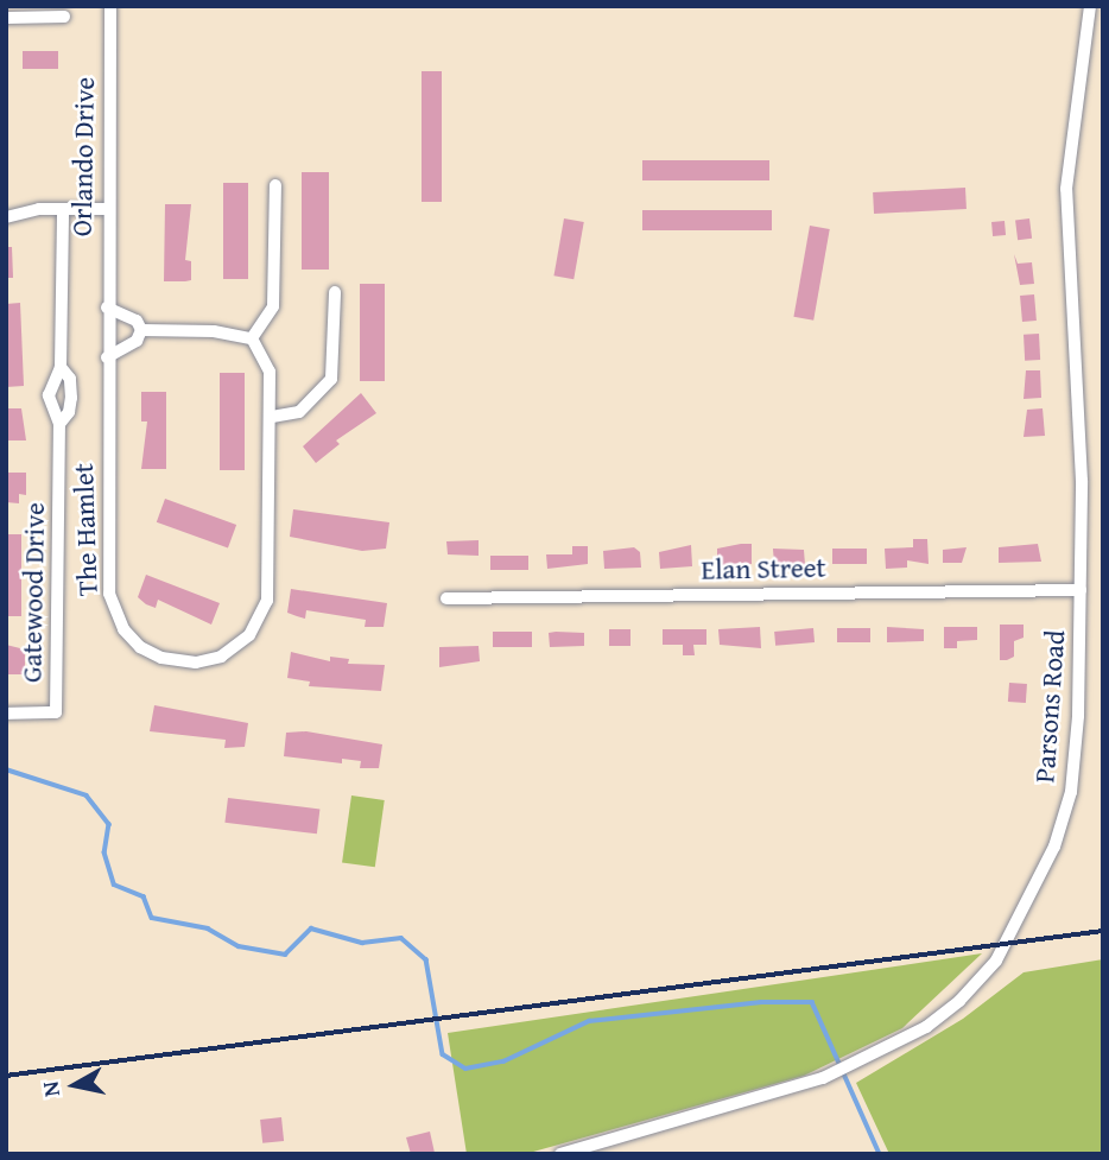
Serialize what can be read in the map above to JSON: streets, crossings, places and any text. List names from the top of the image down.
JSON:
{
  "streets": {
    "street": [
      "Orlando Drive",
      "The Hamlet",
      "Elan Street",
      "Gatewood Drive",
      "Parsons Road"
    ]
  },
  "crossings": [
    ["Orlando Drive", "The Hamlet"],
    ["Elan Street", "Parsons Road"]
  ],
  "north": "left"
}
